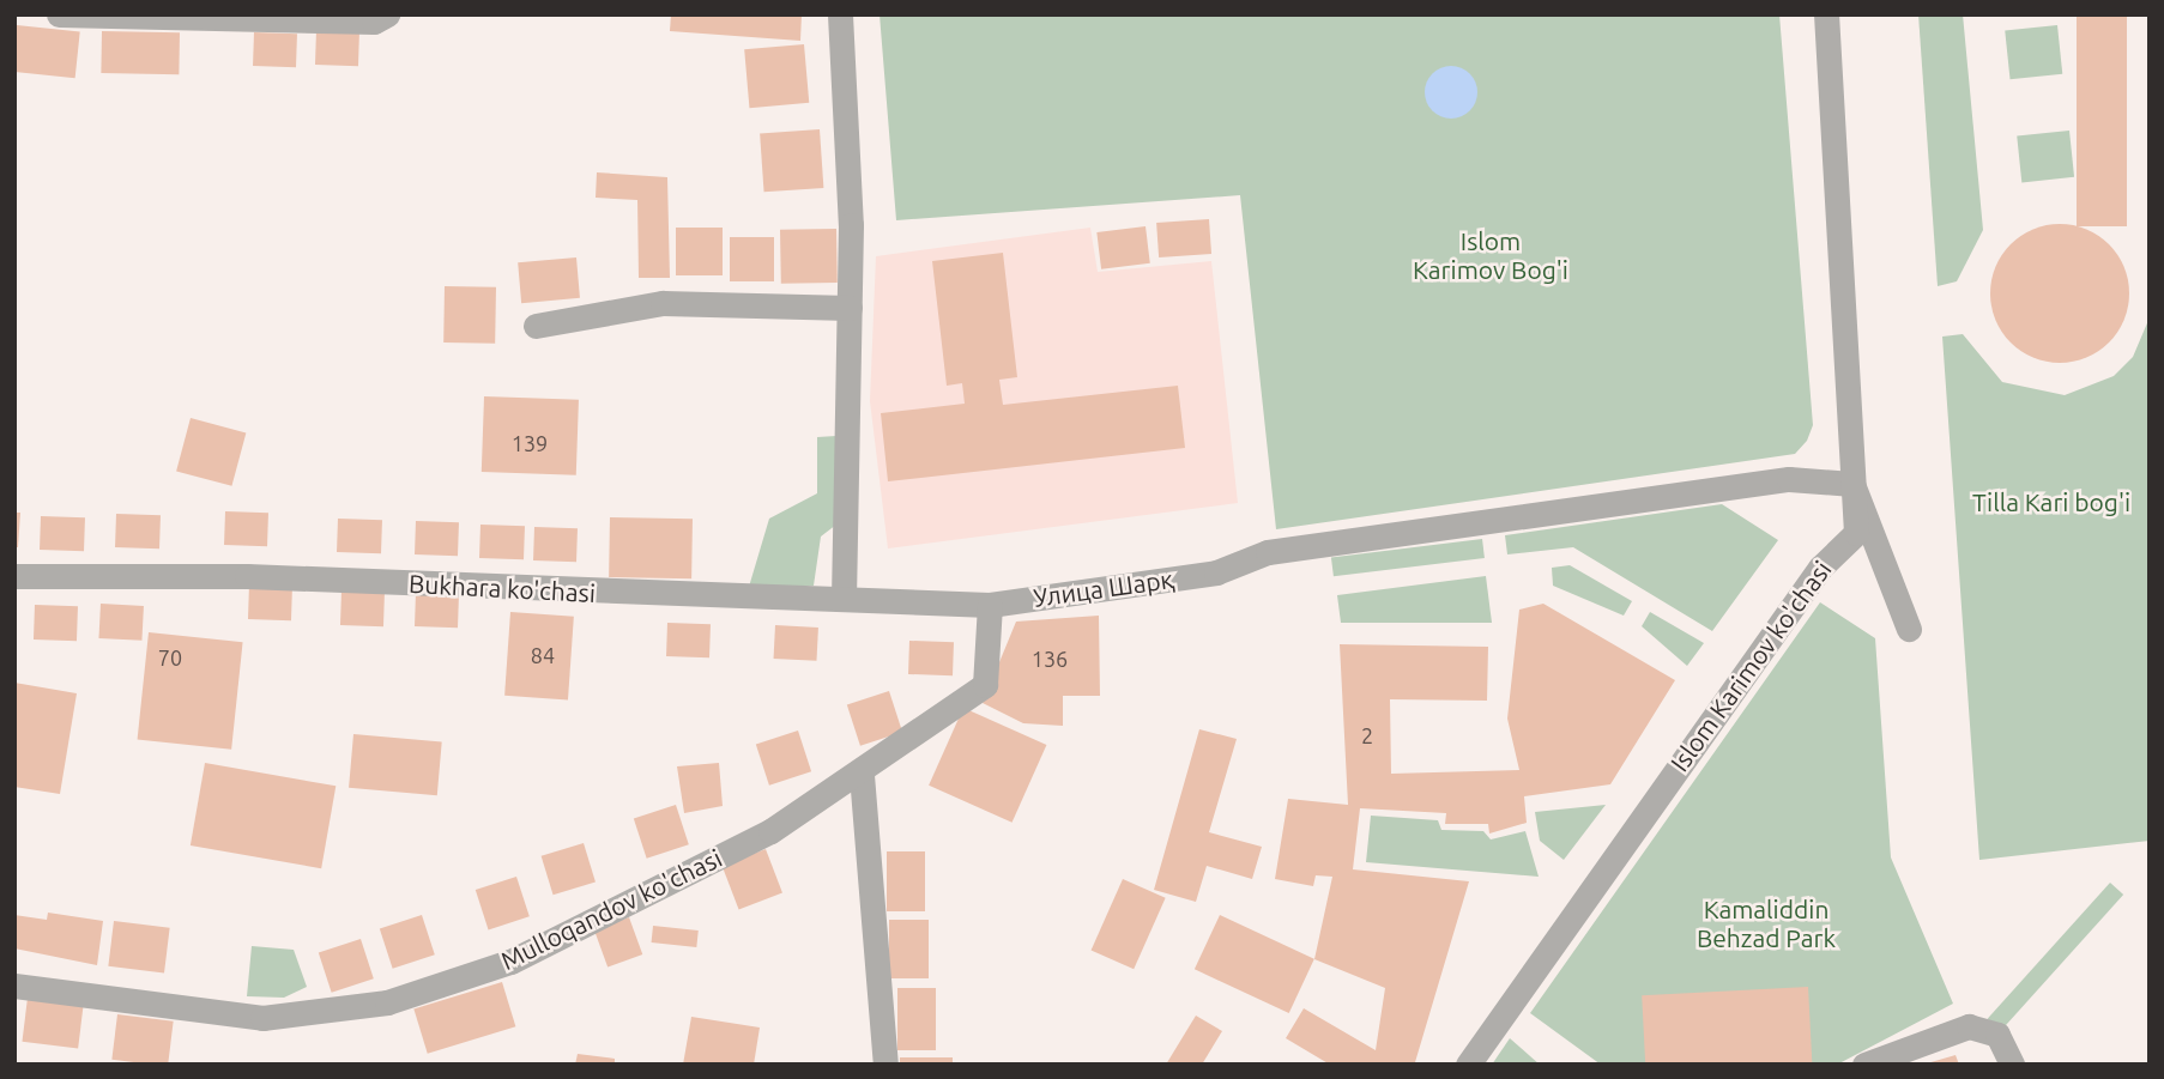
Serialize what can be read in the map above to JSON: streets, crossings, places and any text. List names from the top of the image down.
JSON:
{
  "streets": {
    "street": [
      "Bukhara ko'chasi",
      "Улица Шарқ",
      "Islom Karimov ko'chasi",
      "Mulloqandov ko'chasi"
    ]
  },
  "crossings": [
    ["Bukhara ko'chasi", "Улица Шарқ"],
    ["Bukhara ko'chasi", "Mulloqandov ko'chasi"],
    ["Улица Шарқ", "Islom Karimov ko'chasi"],
    ["Улица Шарқ", "Mulloqandov ko'chasi"]
  ],
  "parks": ["Islom Karimov Bog'i", "Tilla Kari bog'i", "Kamaliddin Behzad Park"],
  "house_numbers": [
    "139",
    "84",
    "70",
    "136",
    "2"
  ]
}
